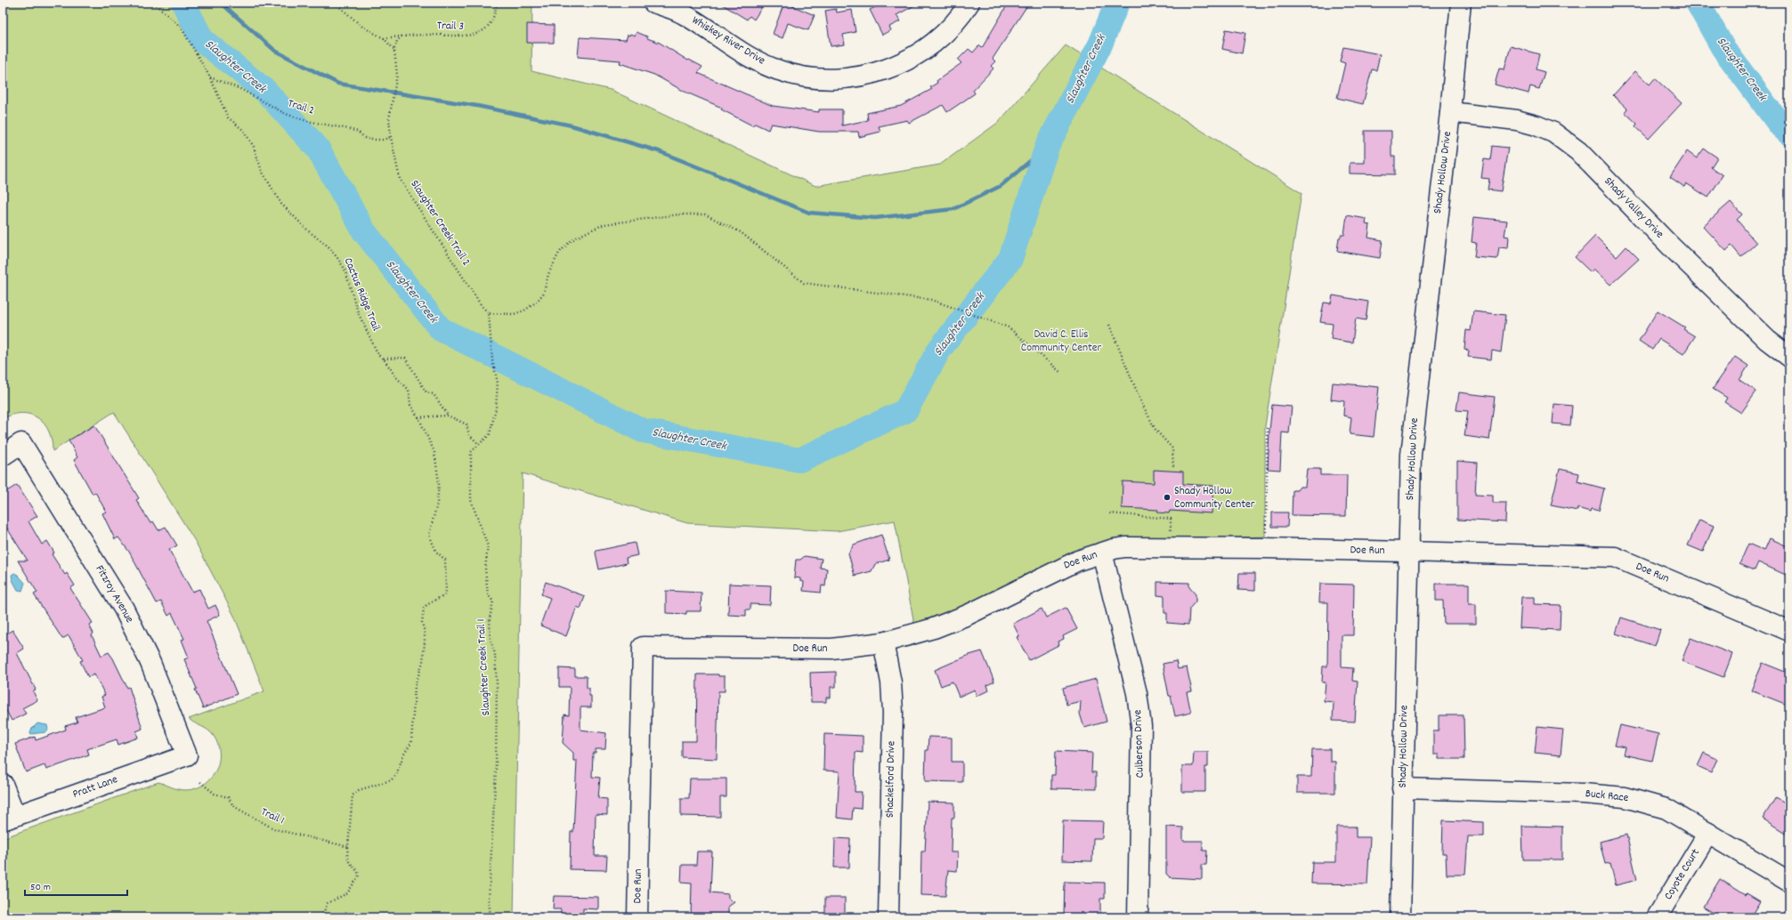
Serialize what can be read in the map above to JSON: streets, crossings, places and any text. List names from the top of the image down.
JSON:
{
  "streets": {
    "street": [
      "Whiskey River Drive",
      "Shady Hollow Drive",
      "Shady Valley Drive",
      "Doe Run",
      "Fitzroy Avenue",
      "Culberson Drive",
      "Shackelford Drive",
      "Pratt Lane",
      "Buck Race",
      "Coyote Court"
    ],
    "path": [
      "Trail 3",
      "Trail 2",
      "Slaughter Creek Trail 2",
      "Cactus Ridge Trail",
      "Slaughter Creek Trail 1",
      "Trail 1"
    ]
  },
  "crossings": [
    ["Trail 2", "Slaughter Creek Trail 2"],
    ["Trail 2", "Cactus Ridge Trail"],
    ["Shady Hollow Drive", "Shady Valley Drive"],
    ["Shady Hollow Drive", "Doe Run"],
    ["Shady Hollow Drive", "Buck Race"],
    ["Slaughter Creek Trail 2", "Slaughter Creek Trail 1"],
    ["Cactus Ridge Trail", "Trail 1"],
    ["Doe Run", "Culberson Drive"],
    ["Doe Run", "Shackelford Drive"],
    ["Fitzroy Avenue", "Pratt Lane"],
    ["Buck Race", "Coyote Court"]
  ],
  "water": ["Slaughter Creek"],
  "parks": ["David C. Ellis Community Center"],
  "places": ["Shady Hollow Community Center"],
  "scale_bar": "50 m"
}
